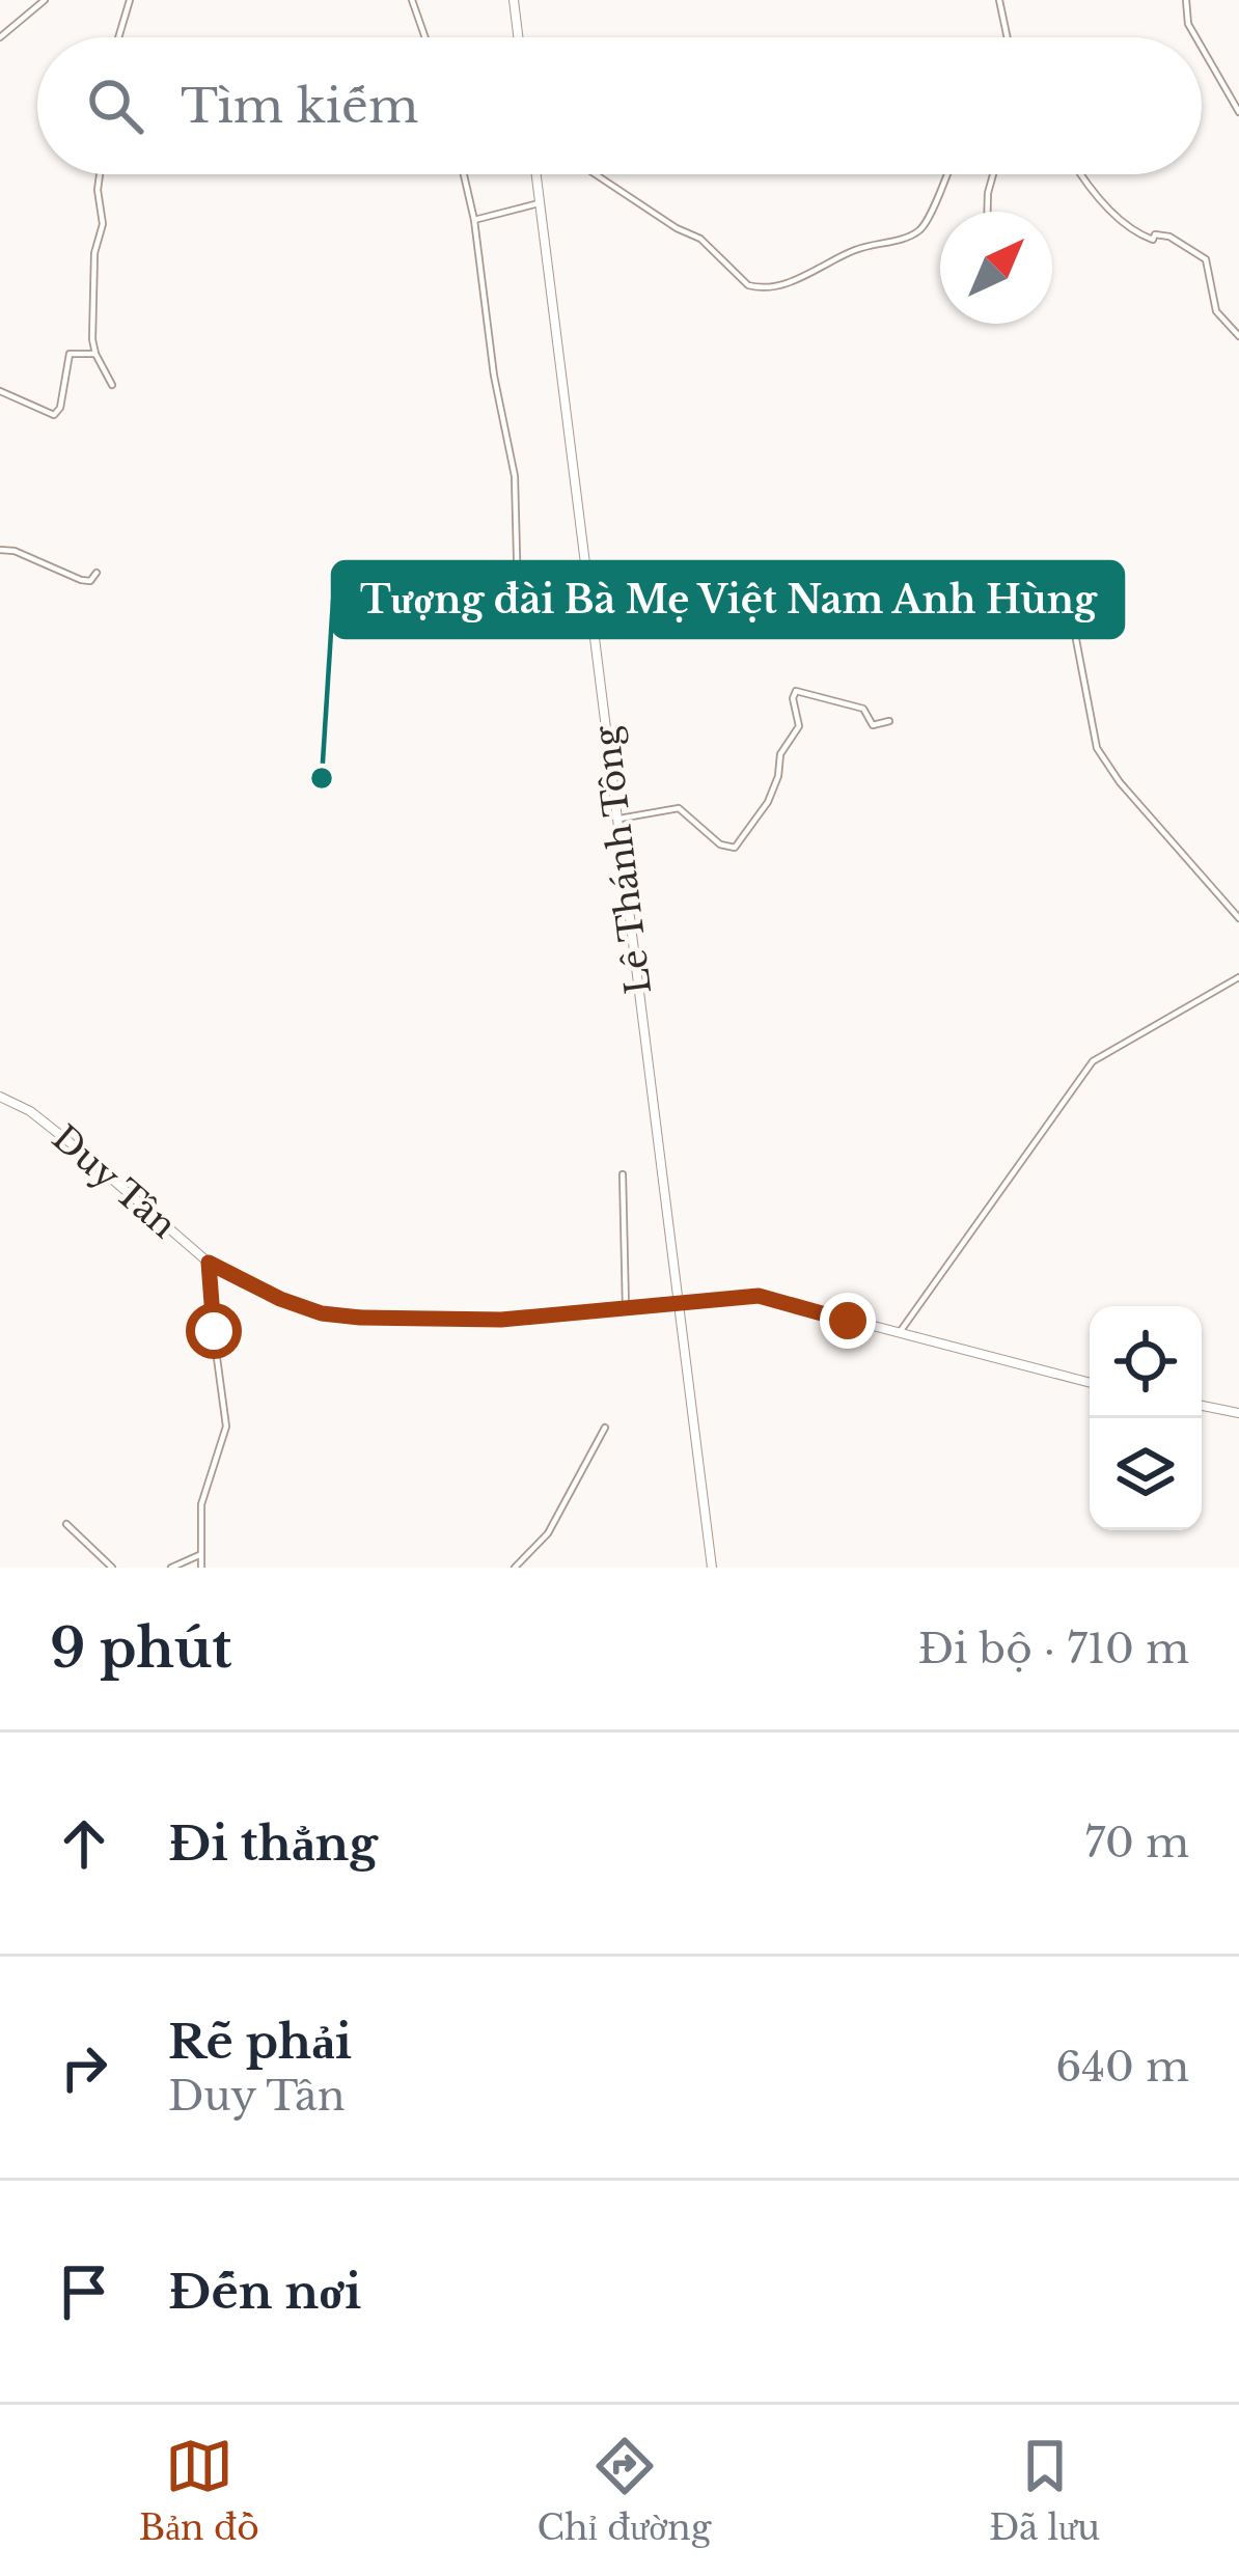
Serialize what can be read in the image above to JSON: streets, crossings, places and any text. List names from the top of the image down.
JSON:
{
  "streets": {
    "street": ["Lê Thánh Tông", "Duy Tân"]
  },
  "crossings": [
    ["Lê Thánh Tông", "Duy Tân"]
  ],
  "places": ["Tượng đài Bà Mẹ Việt Nam Anh Hùng"],
  "north": "top right",
  "page": {
    "search": "Tìm kiếm",
    "heading": ["9 phút", "Đi bộ · 710 m"],
    "list": [
      ["Đi thẳng", "70 m"],
      ["Rẽ phải", "Duy Tân", "640 m"],
      "Đến nơi"
    ],
    "nav": ["Bản đồ", "Chỉ đường", "Đã lưu"]
  }
}
